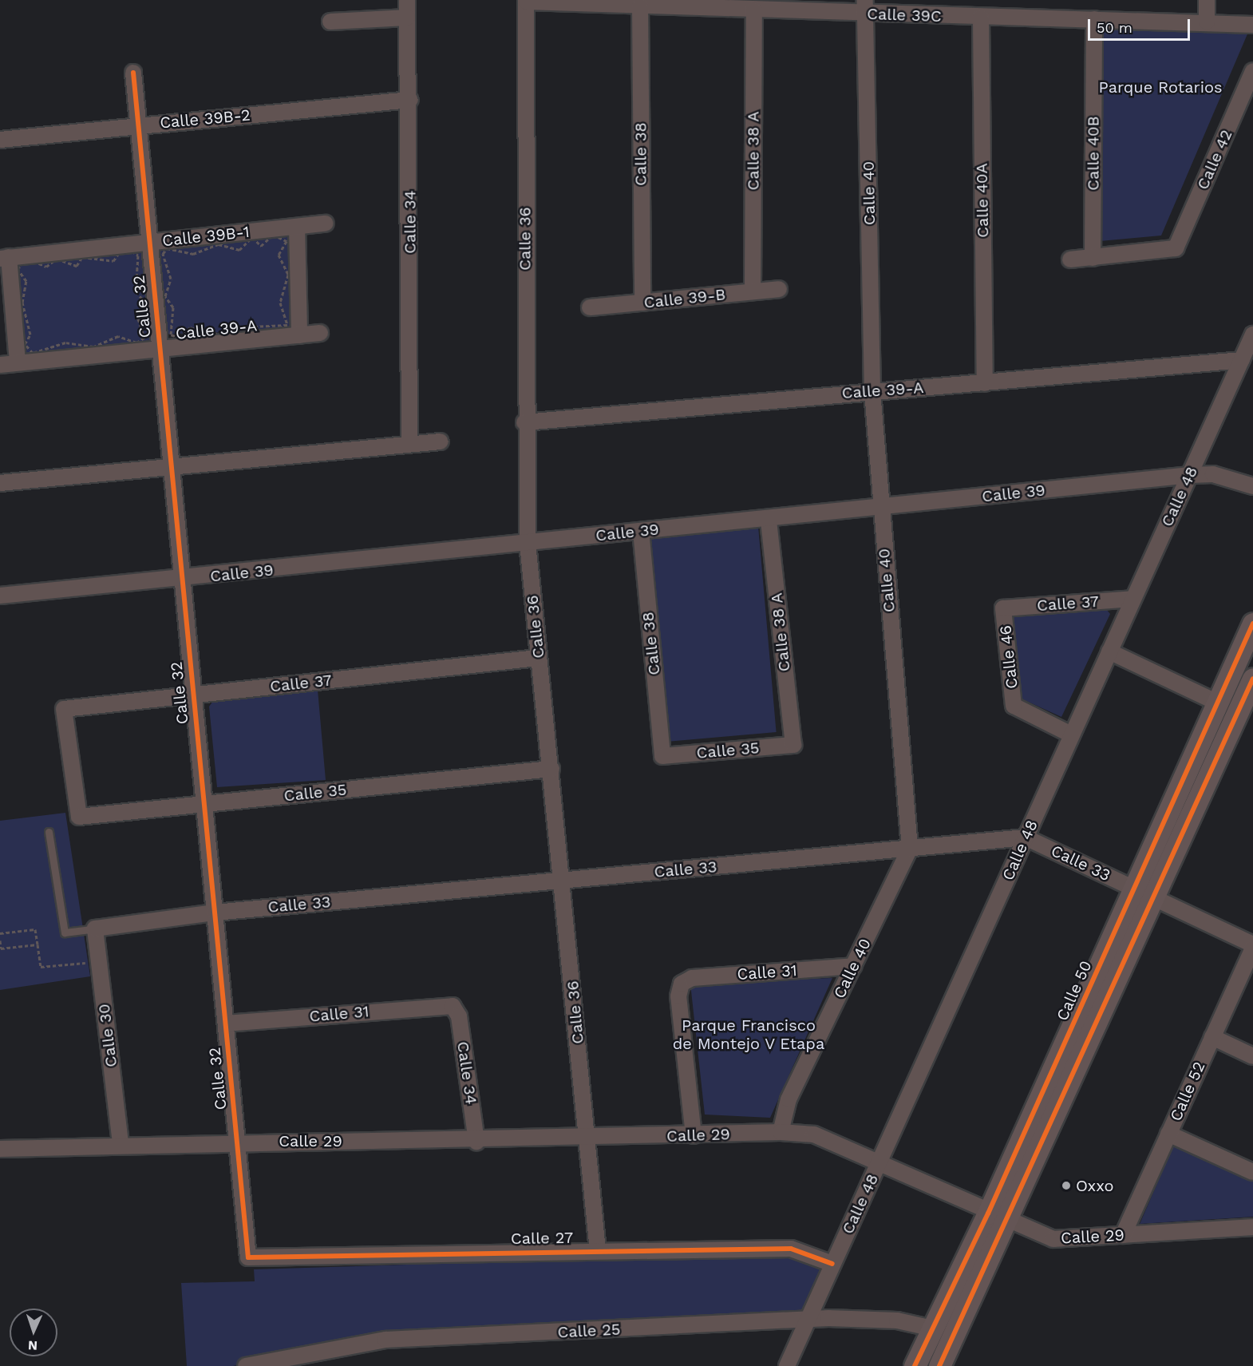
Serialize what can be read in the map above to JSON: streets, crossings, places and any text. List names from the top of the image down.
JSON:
{
  "streets": {
    "main road": ["Calle 50"],
    "street": [
      "Calle 39C",
      "Calle 39B-2",
      "Calle 38 A",
      "Calle 40B",
      "Calle 38",
      "Calle 42",
      "Calle 40",
      "Calle 40A",
      "Calle 34",
      "Calle 39B-1",
      "Calle 36",
      "Calle 39-B",
      "Calle 32",
      "Calle 39-A",
      "Calle 39",
      "Calle 48",
      "Calle 37",
      "Calle 46",
      "Calle 35",
      "Calle 33",
      "Calle 31",
      "Calle 30",
      "Calle 52",
      "Calle 29",
      "Calle 27",
      "Calle 25"
    ]
  },
  "crossings": [
    ["Calle 39C", "Calle 38 A"],
    ["Calle 39C", "Calle 40B"],
    ["Calle 39C", "Calle 38"],
    ["Calle 39C", "Calle 40"],
    ["Calle 39C", "Calle 40A"],
    ["Calle 39C", "Calle 36"],
    ["Calle 39B-2", "Calle 34"],
    ["Calle 39B-2", "Calle 32"],
    ["Calle 38 A", "Calle 39-B"],
    ["Calle 38 A", "Calle 39"],
    ["Calle 38 A", "Calle 35"],
    ["Calle 40B", "Calle 42"],
    ["Calle 38", "Calle 39-B"],
    ["Calle 38", "Calle 39"],
    ["Calle 38", "Calle 35"],
    ["Calle 40", "Calle 39-A"],
    ["Calle 40", "Calle 39"],
    ["Calle 40", "Calle 33"],
    ["Calle 40", "Calle 31"],
    ["Calle 40", "Calle 29"],
    ["Calle 40A", "Calle 39-A"],
    ["Calle 34", "Calle 31"],
    ["Calle 34", "Calle 29"],
    ["Calle 39B-1", "Calle 32"],
    ["Calle 36", "Calle 39-A"],
    ["Calle 36", "Calle 39"],
    ["Calle 36", "Calle 37"],
    ["Calle 36", "Calle 35"],
    ["Calle 36", "Calle 33"],
    ["Calle 36", "Calle 29"],
    ["Calle 36", "Calle 27"],
    ["Calle 32", "Calle 39-A"],
    ["Calle 32", "Calle 39"],
    ["Calle 32", "Calle 37"],
    ["Calle 32", "Calle 35"],
    ["Calle 32", "Calle 33"],
    ["Calle 32", "Calle 31"],
    ["Calle 32", "Calle 29"],
    ["Calle 32", "Calle 27"],
    ["Calle 39-A", "Calle 48"],
    ["Calle 39", "Calle 48"],
    ["Calle 48", "Calle 37"],
    ["Calle 48", "Calle 46"],
    ["Calle 48", "Calle 33"],
    ["Calle 48", "Calle 29"],
    ["Calle 48", "Calle 27"],
    ["Calle 48", "Calle 25"],
    ["Calle 37", "Calle 46"],
    ["Calle 37", "Calle 35"],
    ["Calle 33", "Calle 50"],
    ["Calle 33", "Calle 30"],
    ["Calle 33", "Calle 52"],
    ["Calle 31", "Calle 29"],
    ["Calle 50", "Calle 29"],
    ["Calle 50", "Calle 25"],
    ["Calle 30", "Calle 29"],
    ["Calle 52", "Calle 29"]
  ],
  "parks": ["Parque Rotarios", "Parque Francisco de Montejo V Etapa"],
  "places": ["Oxxo"],
  "scale_bar": "50 m",
  "north": "bottom"
}
